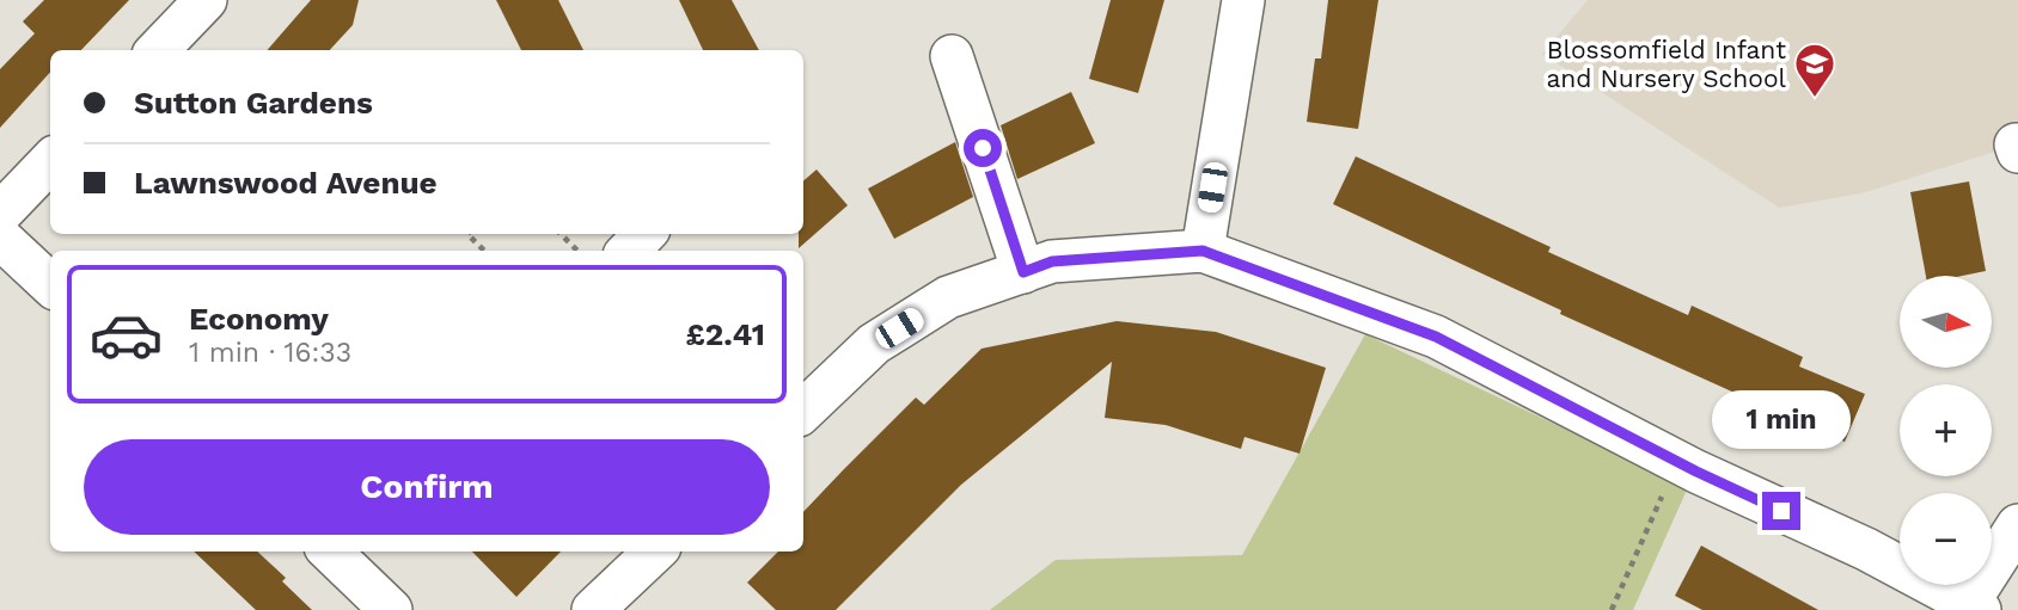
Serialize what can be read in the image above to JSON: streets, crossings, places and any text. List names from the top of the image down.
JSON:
{
  "places": {
    "school or university": ["Blossomfield Infant and Nursery School"]
  },
  "north": "right",
  "page": {
    "banner": ["Sutton Gardens", "Lawnswood Avenue"],
    "list": [
      {
        "name": "Economy",
        "note": "1 min · 16:33",
        "value": "£2.41"
      }
    ],
    "map_buttons": ["+", "−"],
    "bubble": "1 min",
    "buttons": "Confirm"
  }
}
